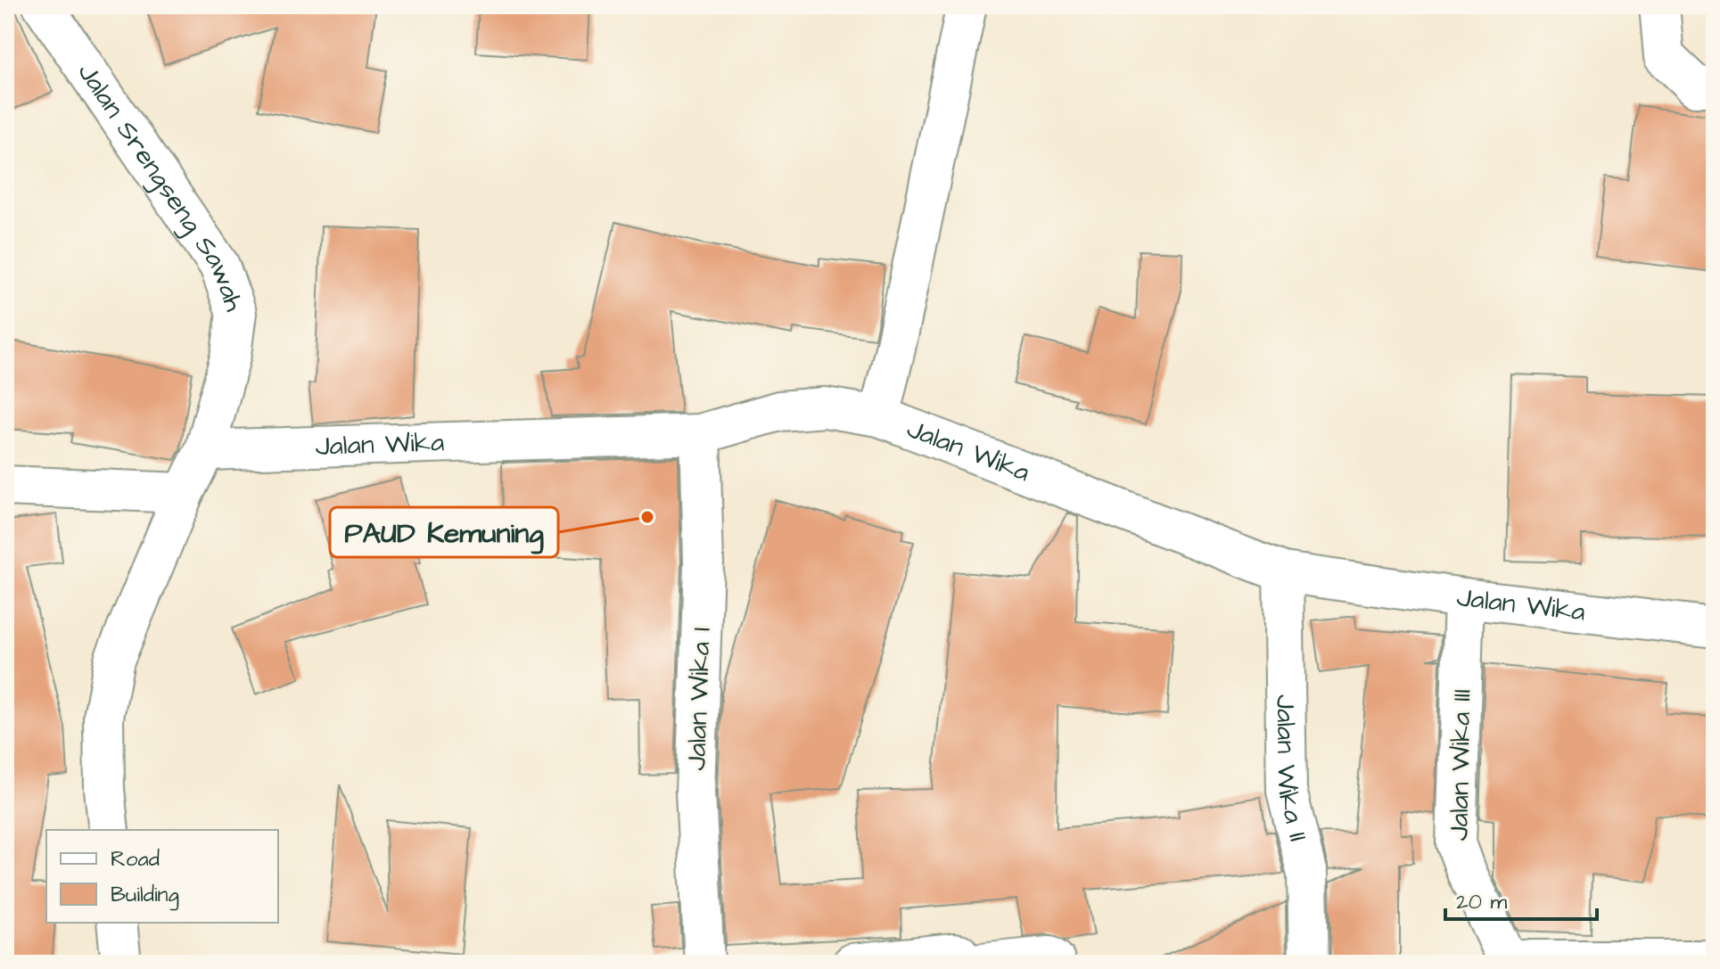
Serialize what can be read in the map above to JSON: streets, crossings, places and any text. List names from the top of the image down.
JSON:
{
  "streets": {
    "street": [
      "Jalan Srengseng Sawah",
      "Jalan Wika",
      "Jalan Wika I",
      "Jalan Wika III",
      "Jalan Wika II"
    ]
  },
  "crossings": [
    ["Jalan Srengseng Sawah", "Jalan Wika"],
    ["Jalan Wika", "Jalan Wika I"],
    ["Jalan Wika", "Jalan Wika III"],
    ["Jalan Wika", "Jalan Wika II"]
  ],
  "places": ["PAUD Kemuning"],
  "legend": ["Road", "Building"],
  "scale_bar": "20 m"
}
